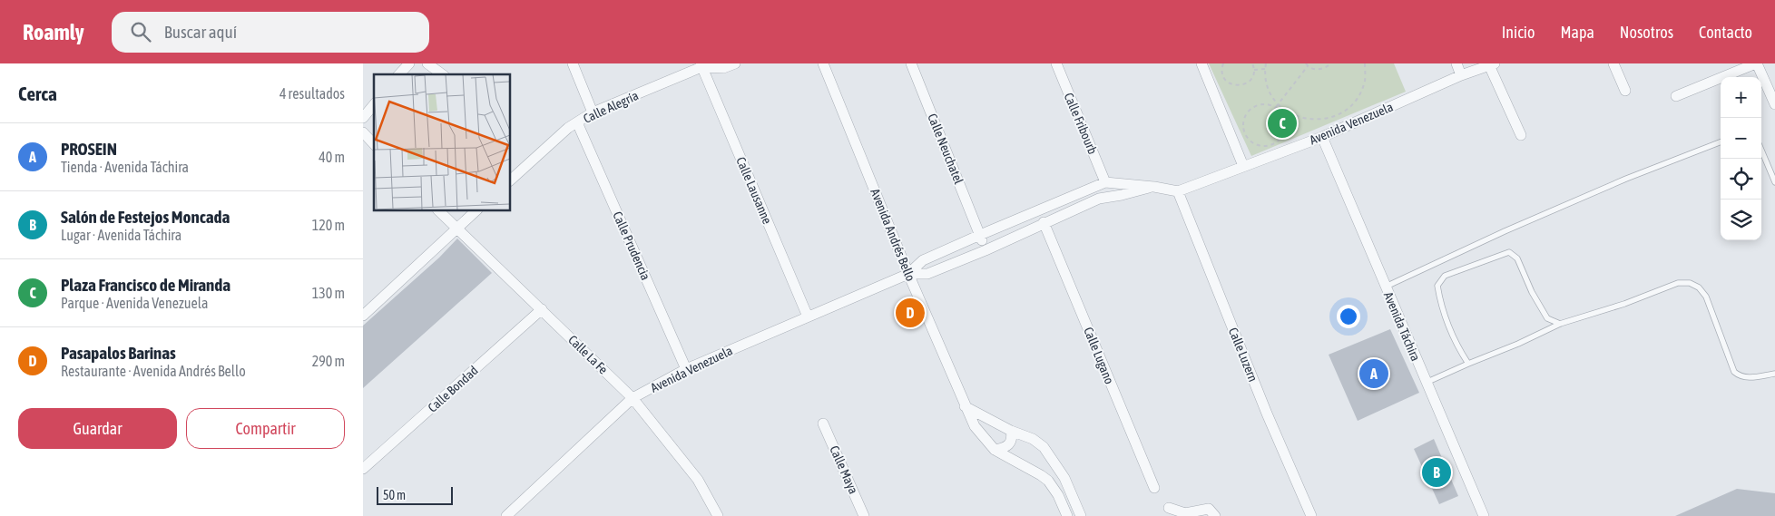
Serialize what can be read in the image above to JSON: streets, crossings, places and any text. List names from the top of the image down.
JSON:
{
  "streets": {
    "street": [
      "Calle Alegría",
      "Calle Fribourb",
      "Avenida Venezuela",
      "Calle Neuchatel",
      "Calle Lausanne",
      "Avenida Andrés Bello",
      "Calle Prudencia",
      "Avenida Táchira",
      "Calle La Fe",
      "Calle Luzern",
      "Calle Lugano",
      "Calle Bondad",
      "Calle Maya"
    ]
  },
  "crossings": [
    ["Calle Alegría", "Calle Lausanne"],
    ["Calle Alegría", "Calle Prudencia"],
    ["Calle Fribourb", "Avenida Venezuela"],
    ["Avenida Venezuela", "Calle Neuchatel"],
    ["Avenida Venezuela", "Calle Lausanne"],
    ["Avenida Venezuela", "Avenida Andrés Bello"],
    ["Avenida Venezuela", "Calle Prudencia"],
    ["Avenida Venezuela", "Avenida Táchira"],
    ["Avenida Venezuela", "Calle La Fe"],
    ["Avenida Venezuela", "Calle Luzern"],
    ["Avenida Venezuela", "Calle Lugano"],
    ["Calle La Fe", "Calle Bondad"]
  ],
  "scale_bar": "50 m",
  "page": {
    "header": "Roamly",
    "search": "Buscar aquí",
    "nav": [
      "Inicio",
      "Mapa",
      "Nosotros",
      "Contacto"
    ],
    "heading": ["Cerca", "4 resultados"],
    "map_buttons": ["+", "−"],
    "pins": [
      "C",
      "D",
      "A",
      "B"
    ],
    "list": [
      {
        "mark": "A",
        "name": "PROSEIN",
        "note": "Tienda · Avenida Táchira",
        "value": "40 m"
      },
      {
        "mark": "B",
        "name": "Salón de Festejos Moncada",
        "note": "Lugar · Avenida Táchira",
        "value": "120 m"
      },
      {
        "mark": "C",
        "name": "Plaza Francisco de Miranda",
        "note": "Parque · Avenida Venezuela",
        "value": "130 m"
      },
      {
        "mark": "D",
        "name": "Pasapalos Barinas",
        "note": "Restaurante · Avenida Andrés Bello",
        "value": "290 m"
      }
    ],
    "buttons": ["Guardar", "Compartir"],
    "scale": "50 m"
  }
}
